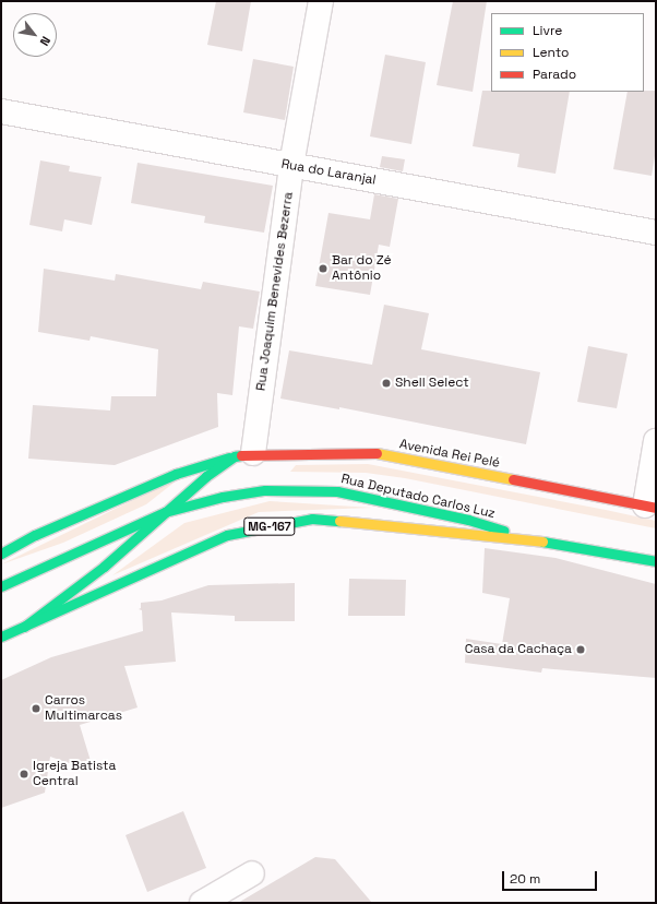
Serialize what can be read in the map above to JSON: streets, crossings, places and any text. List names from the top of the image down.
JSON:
{
  "streets": {
    "main road": ["Avenida Rei Pelé", "Rua Deputado Carlos Luz", "MG-167"],
    "street": ["Rua do Laranjal", "Rua Joaquim Benevides Bezerra"]
  },
  "crossings": [
    ["Rua do Laranjal", "Rua Joaquim Benevides Bezerra"],
    ["Rua Joaquim Benevides Bezerra", "Avenida Rei Pelé"],
    ["Rua Joaquim Benevides Bezerra", "Rua Deputado Carlos Luz"],
    ["Avenida Rei Pelé", "Rua Deputado Carlos Luz"],
    ["Rua Deputado Carlos Luz", "MG-167"]
  ],
  "places": [
    "Bar do Zé Antônio",
    "Shell Select",
    "Casa da Cachaça",
    "Carros Multimarcas",
    "Igreja Batista Central"
  ],
  "legend": ["Livre", "Lento", "Parado"],
  "scale_bar": "20 m",
  "north": "bottom right"
}
